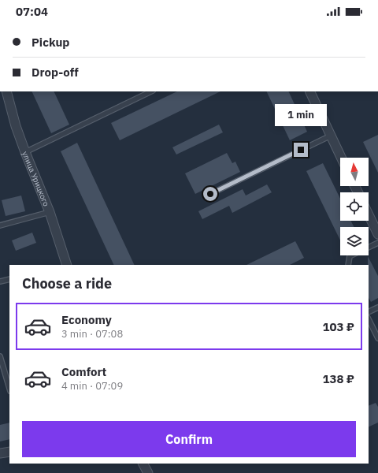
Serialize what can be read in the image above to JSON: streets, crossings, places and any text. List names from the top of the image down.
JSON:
{
  "streets": {
    "street": ["улица Урицкого"]
  },
  "north": "top",
  "page": {
    "status": "07:04",
    "banner": ["Pickup", "Drop-off"],
    "bubble": "1 min",
    "heading": "Choose a ride",
    "list": [
      {
        "name": "Economy",
        "note": "3 min · 07:08",
        "value": "103 ₽"
      },
      {
        "name": "Comfort",
        "note": "4 min · 07:09",
        "value": "138 ₽"
      }
    ],
    "buttons": "Confirm"
  }
}
